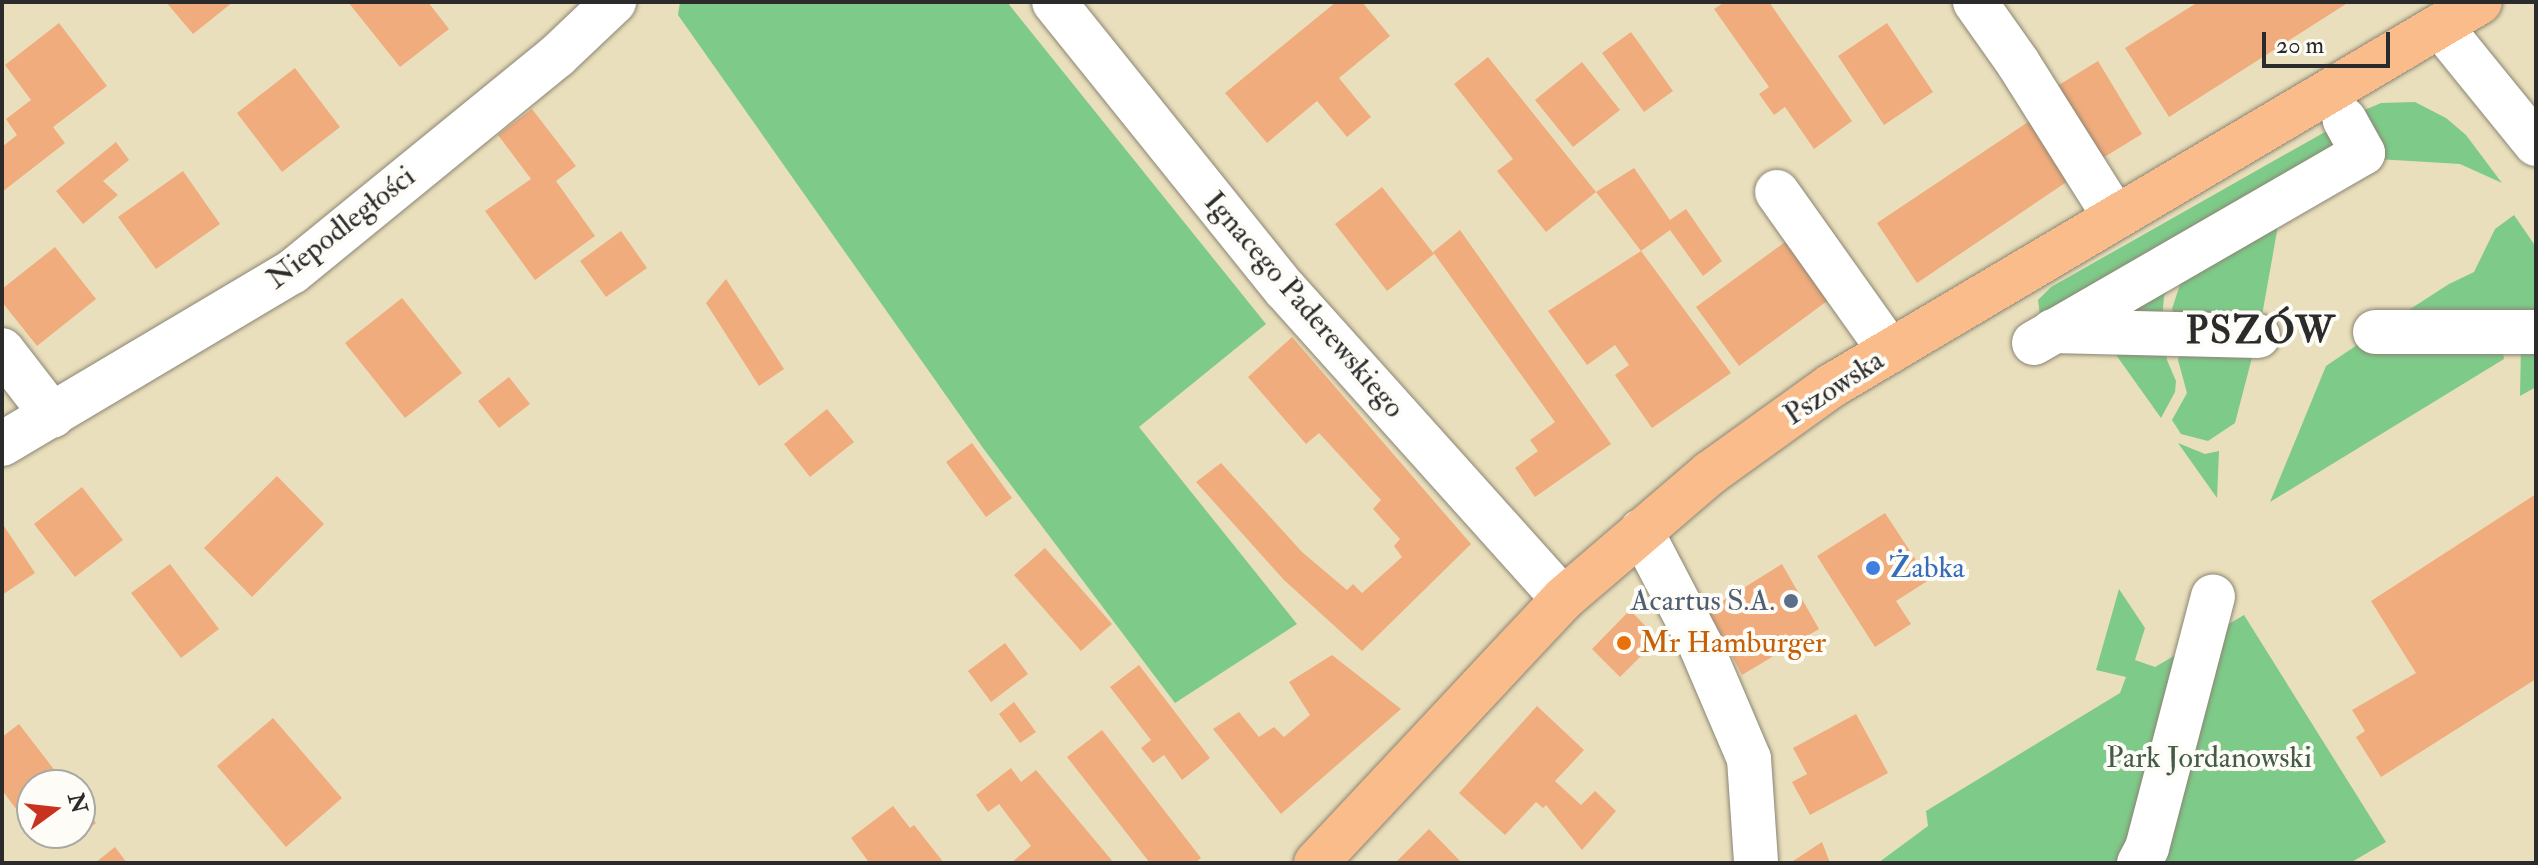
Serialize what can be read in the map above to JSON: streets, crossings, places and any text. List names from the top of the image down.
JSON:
{
  "streets": {
    "main road": ["Pszowska"],
    "street": ["Niepodległości", "Ignacego Paderewskiego"]
  },
  "crossings": [
    ["Ignacego Paderewskiego", "Pszowska"]
  ],
  "districts": ["PSZÓW"],
  "parks": ["Park Jordanowski"],
  "places": ["Żabka", "Acartus S.A.", "Mr Hamburger"],
  "scale_bar": "20 m",
  "north": "right"
}
